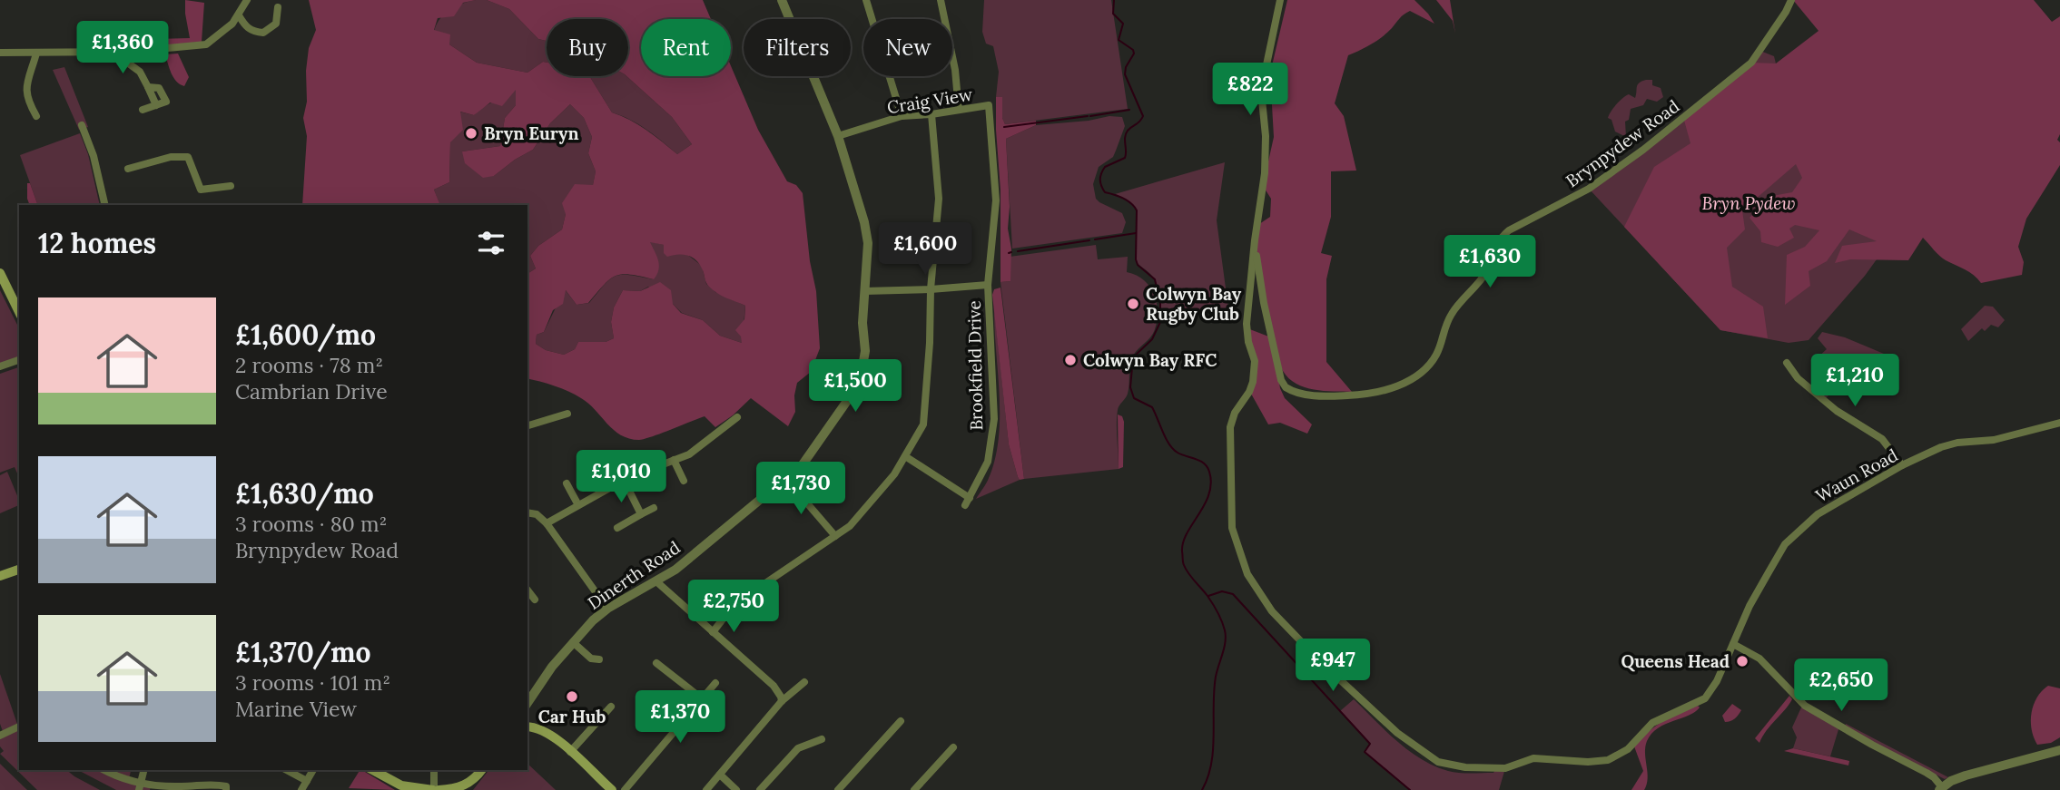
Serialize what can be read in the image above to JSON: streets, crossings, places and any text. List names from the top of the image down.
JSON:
{
  "streets": {
    "street": [
      "Craig View",
      "Brynpydew Road",
      "Brookfield Drive",
      "Waun Road",
      "Dinerth Road"
    ]
  },
  "crossings": [
    ["Craig View", "Brookfield Drive"],
    ["Craig View", "Dinerth Road"],
    ["Brynpydew Road", "Waun Road"]
  ],
  "parks": ["Bryn Pydew"],
  "places": [
    "Bryn Euryn",
    "Colwyn Bay Rugby Club",
    "Colwyn Bay RFC",
    "Queens Head",
    "Car Hub"
  ],
  "page": {
    "chip": [
      "Buy",
      "Rent",
      "Filters",
      "New"
    ],
    "price": [
      "£1,360",
      "£822",
      "£1,600",
      "£1,630",
      "£1,210",
      "£1,500",
      "£1,010",
      "£1,730",
      "£2,750",
      "£947",
      "£2,650",
      "£1,370"
    ],
    "heading": "12 homes",
    "list": [
      {
        "name": "£1,600/mo",
        "note": "2 rooms · 78 m² · Cambrian Drive"
      },
      {
        "name": "£1,630/mo",
        "note": "3 rooms · 80 m² · Brynpydew Road"
      },
      {
        "name": "£1,370/mo",
        "note": "3 rooms · 101 m² · Marine View"
      }
    ]
  }
}
